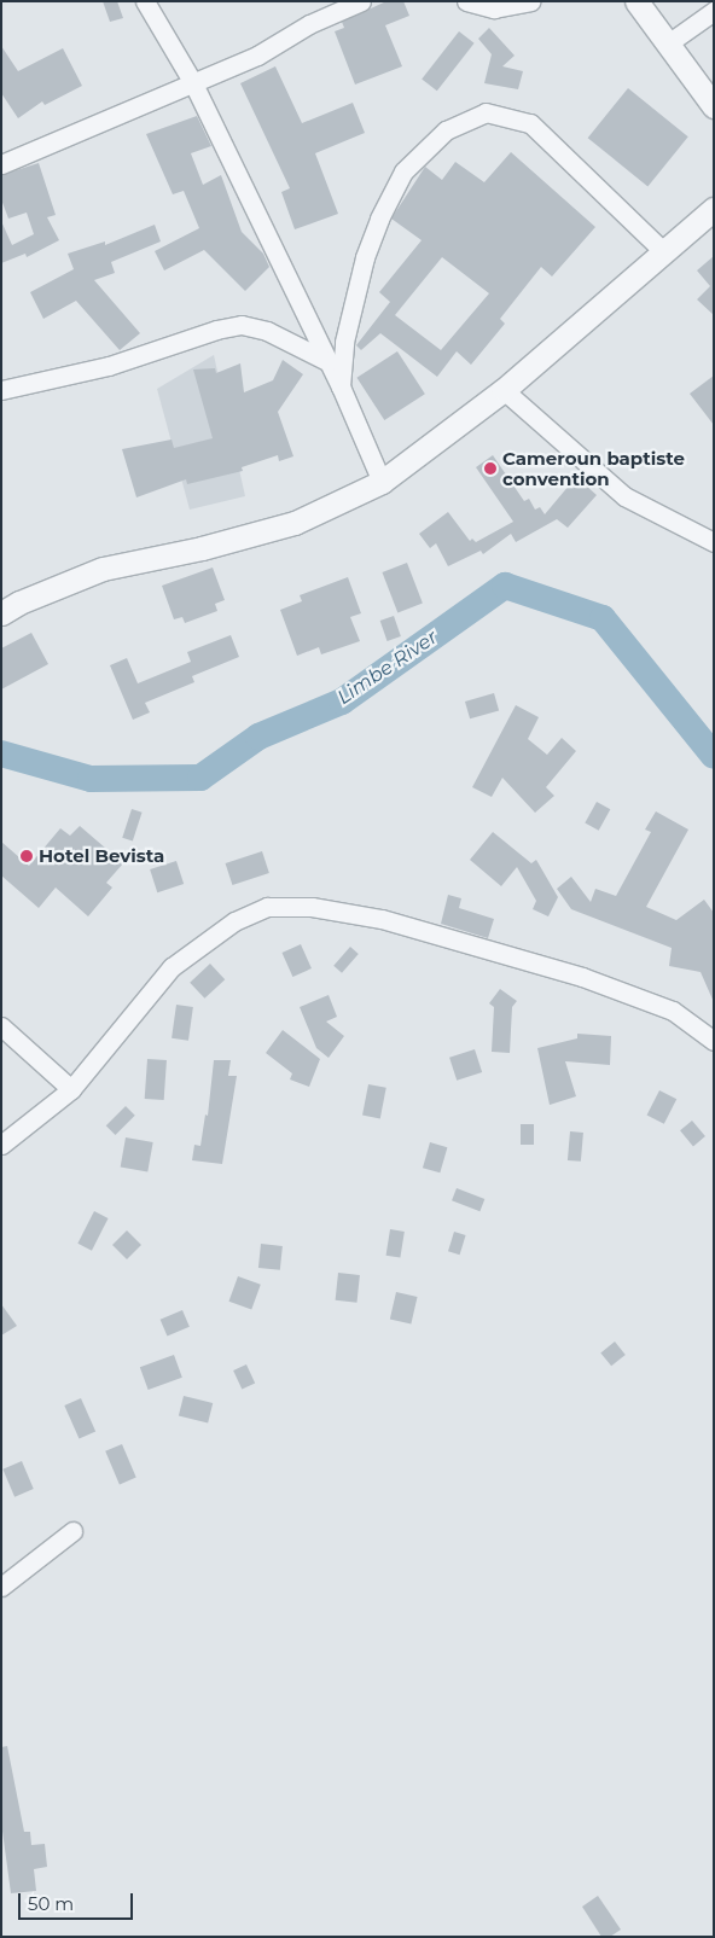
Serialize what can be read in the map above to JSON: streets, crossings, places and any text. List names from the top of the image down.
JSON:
{
  "water": ["Limbe River"],
  "places": ["Cameroun baptiste convention", "Hotel Bevista"],
  "scale_bar": "50 m"
}
